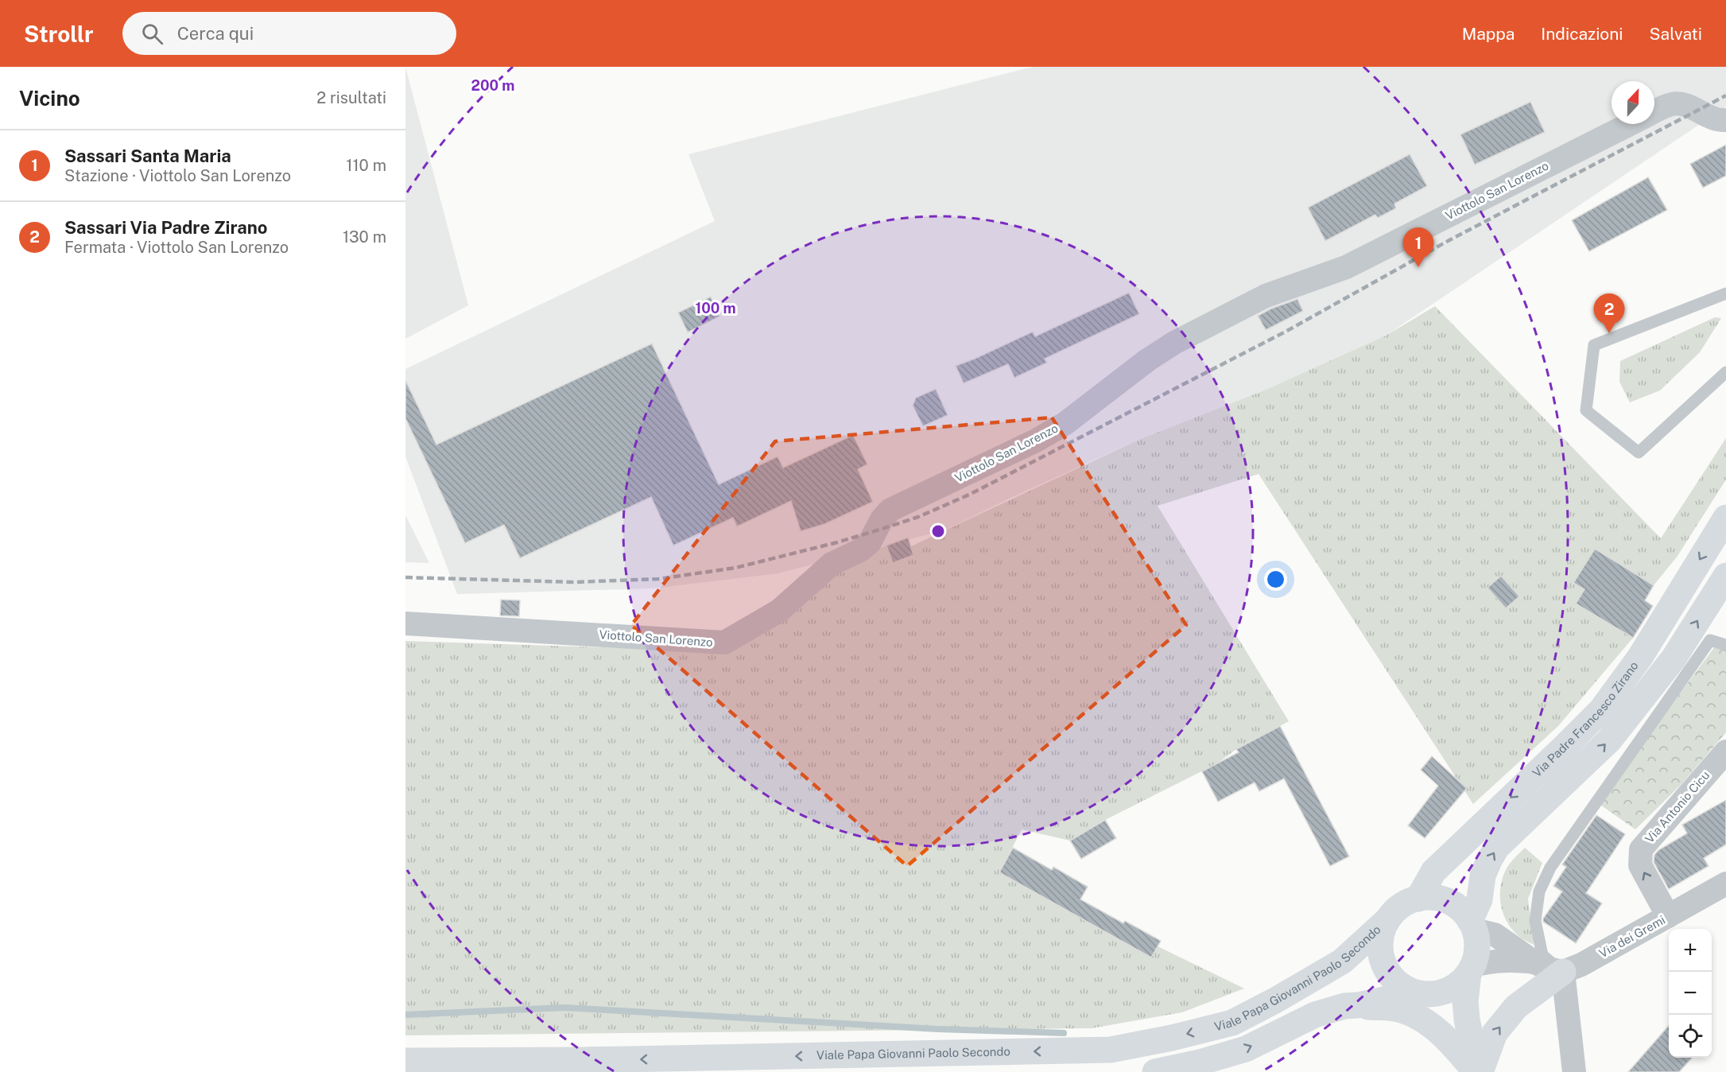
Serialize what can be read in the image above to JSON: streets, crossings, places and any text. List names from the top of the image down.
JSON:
{
  "streets": {
    "main road": ["Via Padre Francesco Zirano", "Viale Papa Giovanni Paolo Secondo"],
    "street": ["Viottolo San Lorenzo", "Via Antonio Cicu", "Via dei Gremi"]
  },
  "crossings": [
    ["Via Padre Francesco Zirano", "Viale Papa Giovanni Paolo Secondo"],
    ["Via Antonio Cicu", "Via dei Gremi"]
  ],
  "one_way": ["Via Antonio Cicu"],
  "north": "top",
  "page": {
    "header": "Strollr",
    "search": "Cerca qui",
    "nav": ["Mappa", "Indicazioni", "Salvati"],
    "heading": ["Vicino", "2 risultati"],
    "list": [
      {
        "mark": "1",
        "name": "Sassari Santa Maria",
        "note": "Stazione · Viottolo San Lorenzo",
        "value": "110 m"
      },
      {
        "mark": "2",
        "name": "Sassari Via Padre Zirano",
        "note": "Fermata · Viottolo San Lorenzo",
        "value": "130 m"
      }
    ],
    "pins": ["1", "2"],
    "map_buttons": ["+", "−"]
  },
  "rings": ["200 m", "100 m"]
}
